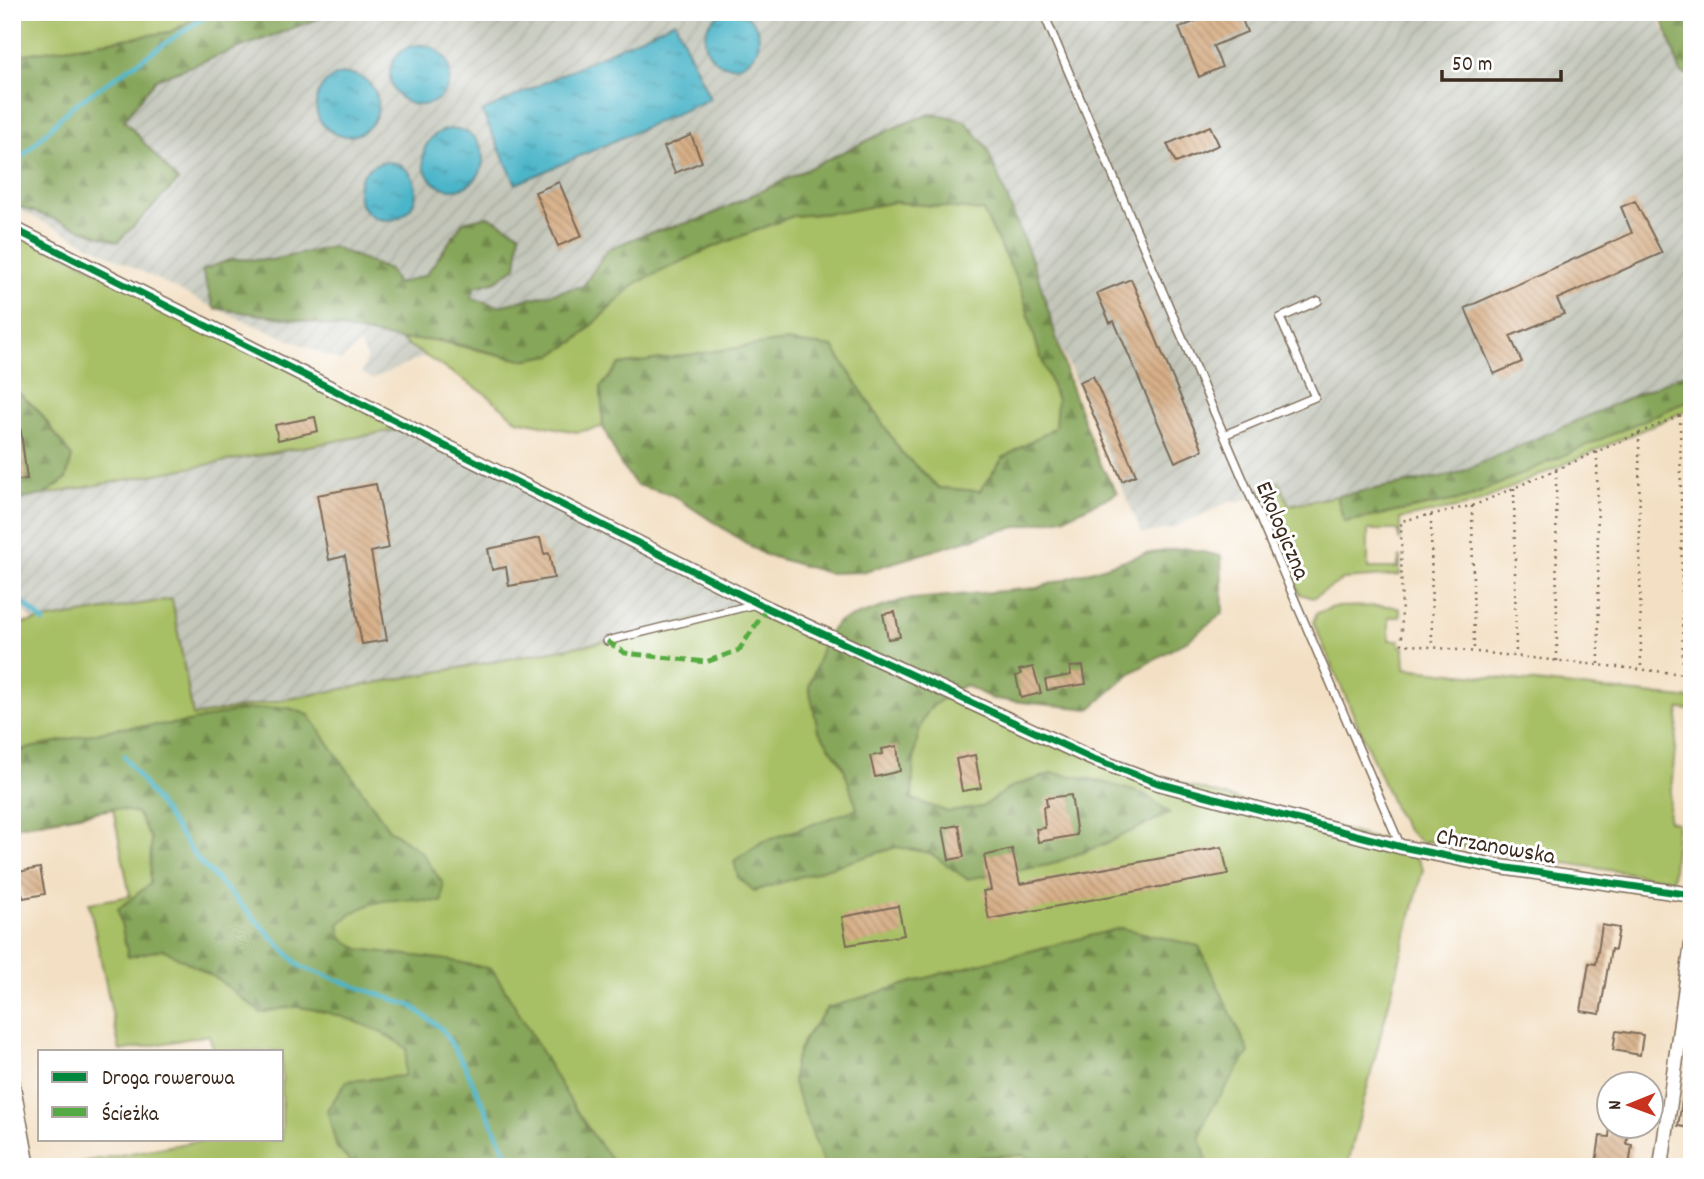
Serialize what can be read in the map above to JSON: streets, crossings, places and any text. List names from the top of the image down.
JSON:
{
  "streets": {
    "street": ["Chrzanowska"],
    "lane": ["Ekologiczna"]
  },
  "crossings": [
    ["Ekologiczna", "Chrzanowska"]
  ],
  "legend": ["Droga rowerowa", "Ścieżka"],
  "scale_bar": "50 m",
  "north": "left"
}
